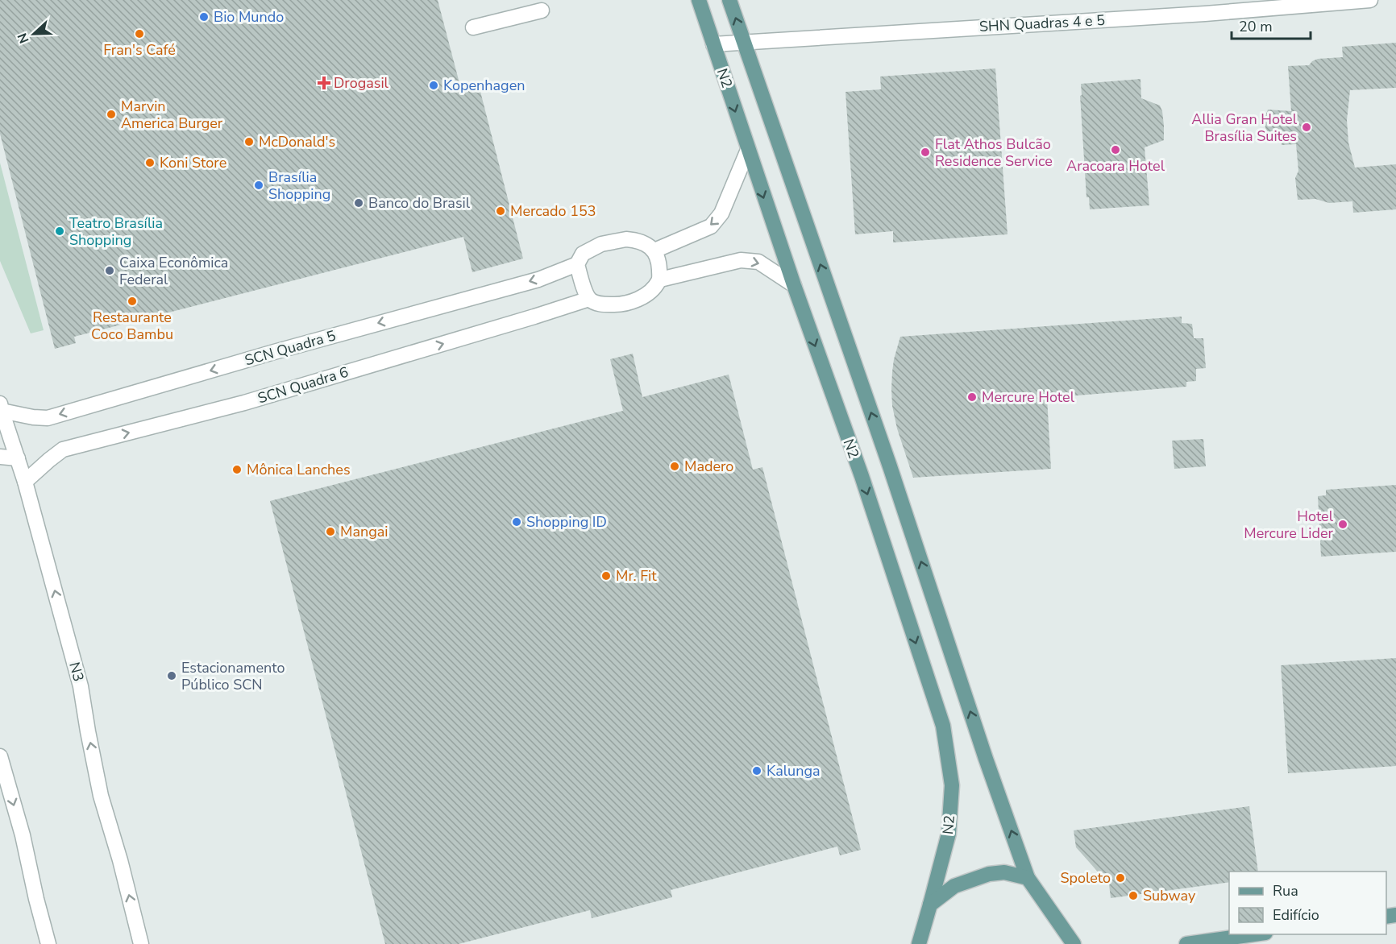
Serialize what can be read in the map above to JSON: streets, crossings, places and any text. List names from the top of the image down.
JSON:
{
  "streets": {
    "main road": ["N2"],
    "street": [
      "SHN Quadras 4 e 5",
      "SCN Quadra 5",
      "SCN Quadra 6",
      "N3"
    ]
  },
  "crossings": [
    ["SHN Quadras 4 e 5", "N2"],
    ["SCN Quadra 5", "SCN Quadra 6"],
    ["SCN Quadra 5", "N3"],
    ["SCN Quadra 6", "N3"]
  ],
  "one_way": ["SCN Quadra 5", "SCN Quadra 6"],
  "places": {
    "other": [
      "Bio Mundo",
      "Fran's Café",
      "Kopenhagen",
      "Marvin America Burger",
      "Allia Gran Hotel Brasília Suites",
      "McDonald's",
      "Aracoara Hotel",
      "Flat Athos Bulcão Residence Service",
      "Koni Store",
      "Brasília Shopping",
      "Banco do Brasil",
      "Mercado 153",
      "Teatro Brasília Shopping",
      "Caixa Econômica Federal",
      "Restaurante Coco Bambu",
      "Mercure Hotel",
      "Madero",
      "Mônica Lanches",
      "Shopping ID",
      "Hotel Mercure Lider",
      "Mangai",
      "Mr. Fit",
      "Estacionamento Público SCN",
      "Kalunga",
      "Spoleto",
      "Subway"
    ],
    "health": ["Drogasil"]
  },
  "legend": ["Rua", "Edifício"],
  "scale_bar": "20 m",
  "north": "left"
}
